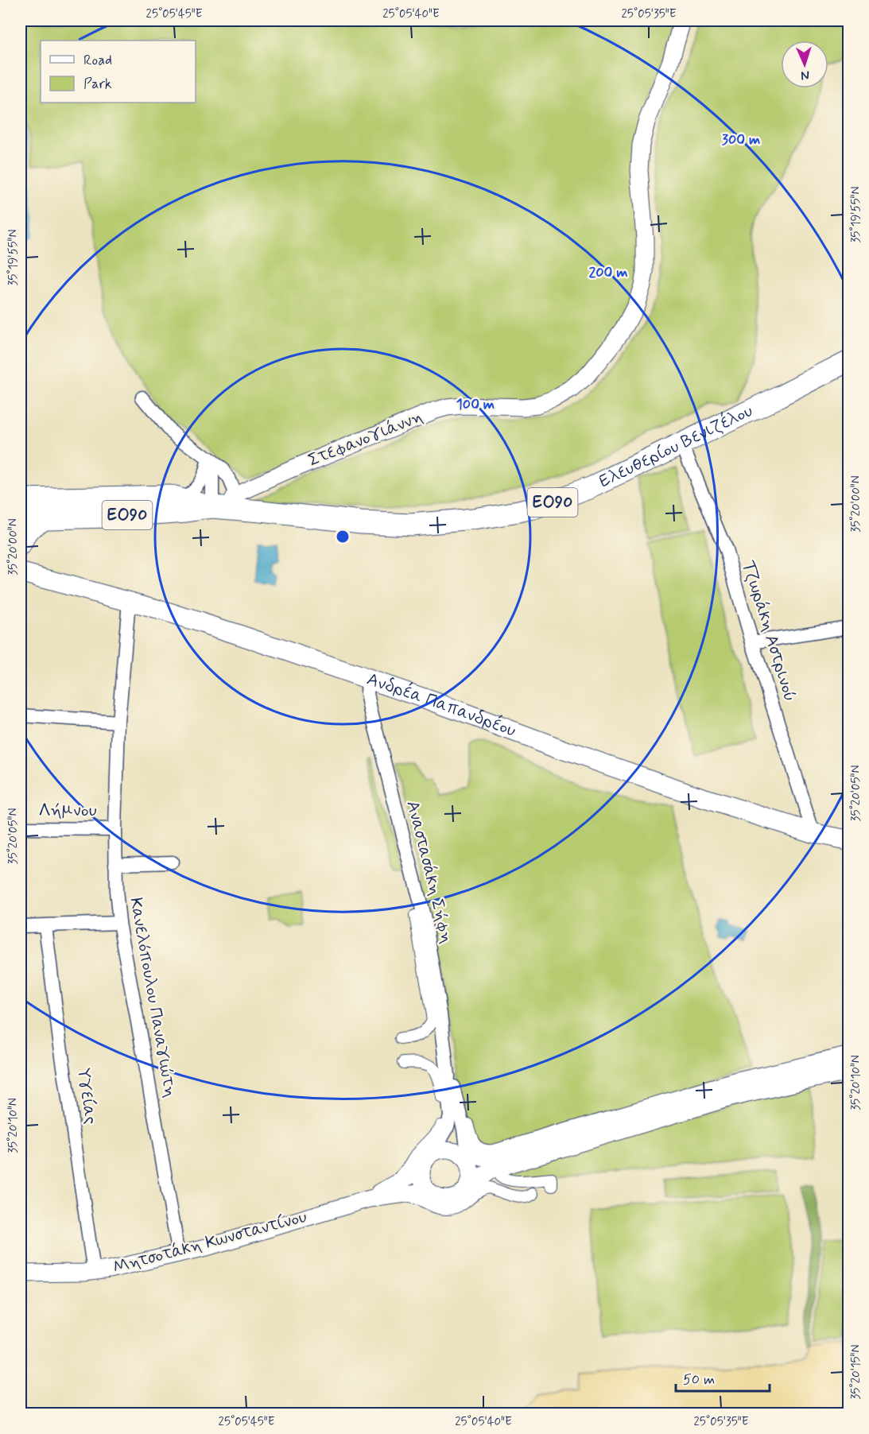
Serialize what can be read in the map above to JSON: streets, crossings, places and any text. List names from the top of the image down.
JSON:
{
  "streets": {
    "main road": ["Ελευθερίου Βενιζέλου", "ΕΟ90", "Ανδρέα Παπανδρέου"],
    "street": [
      "Στεφανογιάννη",
      "Τζωράκη Αστρινού",
      "Λήμνου",
      "Αναστασάκη Σήφη",
      "Κανελόπουλου Παναγιώτη",
      "Υγείας",
      "Μητσοτάκη Κωνσταντίνου"
    ]
  },
  "crossings": [
    ["Στεφανογιάννη", "Ελευθερίου Βενιζέλου"],
    ["Στεφανογιάννη", "ΕΟ90"],
    ["Ελευθερίου Βενιζέλου", "ΕΟ90"],
    ["Ελευθερίου Βενιζέλου", "Τζωράκη Αστρινού"],
    ["Τζωράκη Αστρινού", "Ανδρέα Παπανδρέου"],
    ["Ανδρέα Παπανδρέου", "Αναστασάκη Σήφη"],
    ["Ανδρέα Παπανδρέου", "Κανελόπουλου Παναγιώτη"],
    ["Λήμνου", "Κανελόπουλου Παναγιώτη"],
    ["Κανελόπουλου Παναγιώτη", "Μητσοτάκη Κωνσταντίνου"],
    ["Υγείας", "Μητσοτάκη Κωνσταντίνου"]
  ],
  "legend": ["Road", "Park"],
  "scale_bar": "50 m",
  "north": "bottom",
  "coordinates": [
    "25°05'45\"E",
    "25°05'40\"E",
    "25°05'35\"E",
    "35°19'55\"N",
    "35°20'00\"N",
    "35°20'05\"N",
    "35°20'10\"N",
    "35°20'15\"N"
  ],
  "rings": ["300 m", "200 m", "100 m"]
}
